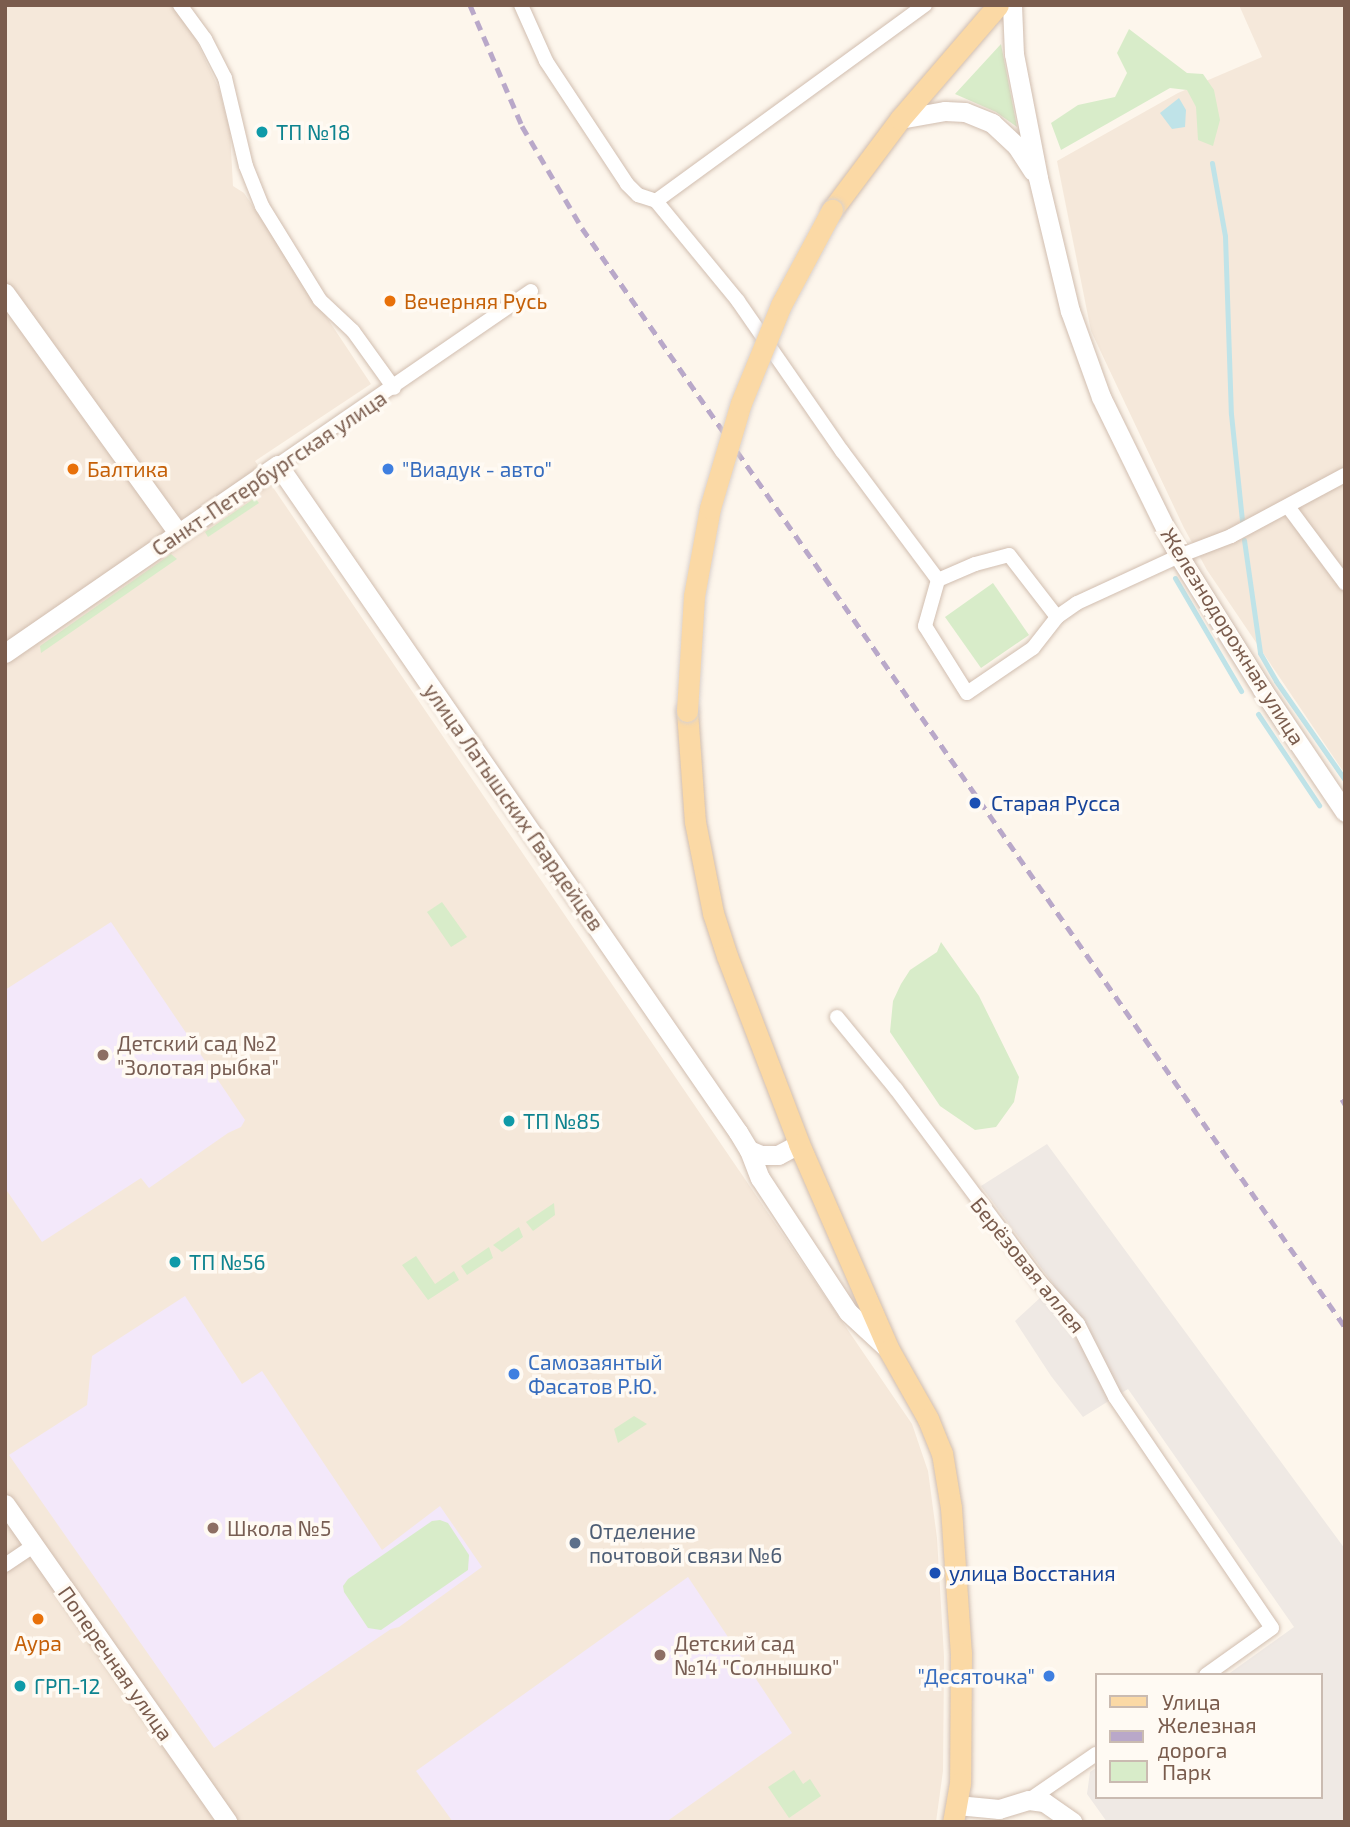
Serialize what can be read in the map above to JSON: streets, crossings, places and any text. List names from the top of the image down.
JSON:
{
  "streets": {
    "main road": [
      "Санкт-Петербургская улица",
      "Железнодорожная улица",
      "улица Латышских Гвардейцев",
      "Поперечная улица"
    ],
    "street": ["Берёзовая аллея"]
  },
  "crossings": [
    ["Санкт-Петербургская улица", "улица Латышских Гвардейцев"]
  ],
  "places": [
    "ТП №18",
    "Вечерняя Русь",
    "Балтика",
    "\"Виадук - авто\"",
    "Старая Русса",
    "Детский сад №2 \"Золотая рыбка\"",
    "ТП №85",
    "ТП №56",
    "Самозаянтый Фасатов Р.Ю.",
    "Школа №5",
    "Отделение почтовой связи №6",
    "улица Восстания",
    "Аура",
    "Детский сад №14 \"Солнышко\"",
    "\"Десяточка\"",
    "ГРП-12"
  ],
  "legend": ["Улица", "Железная дорога", "Парк"]
}
